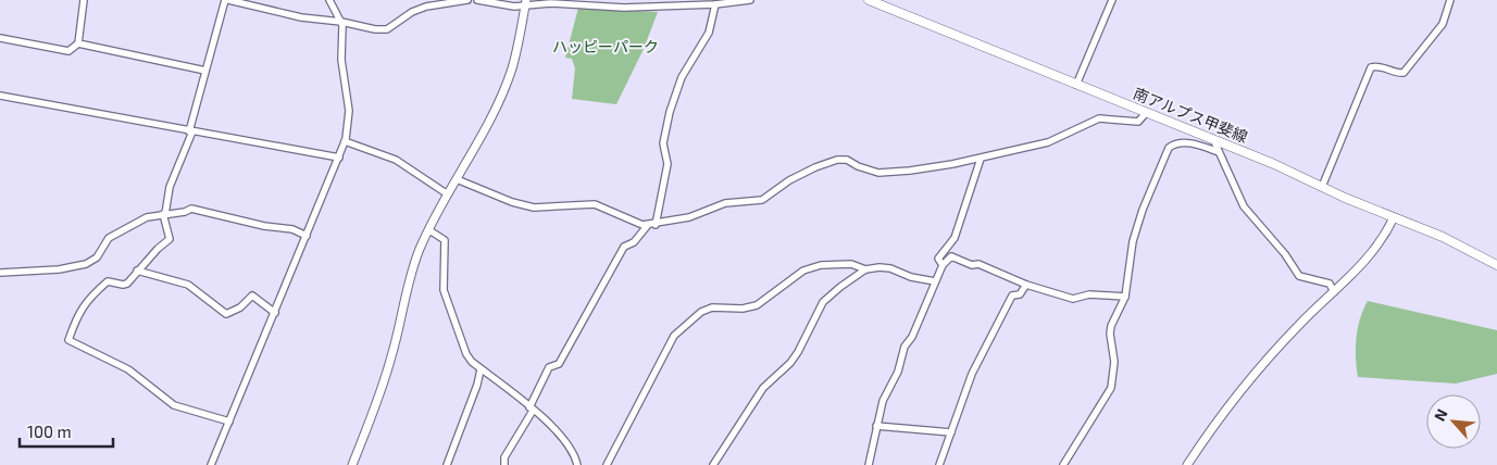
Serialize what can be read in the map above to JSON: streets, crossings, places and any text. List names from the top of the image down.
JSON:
{
  "streets": {
    "main road": ["南アルプス甲斐線"]
  },
  "parks": ["ハッピーパーク"],
  "scale_bar": "100 m",
  "north": "top left"
}
